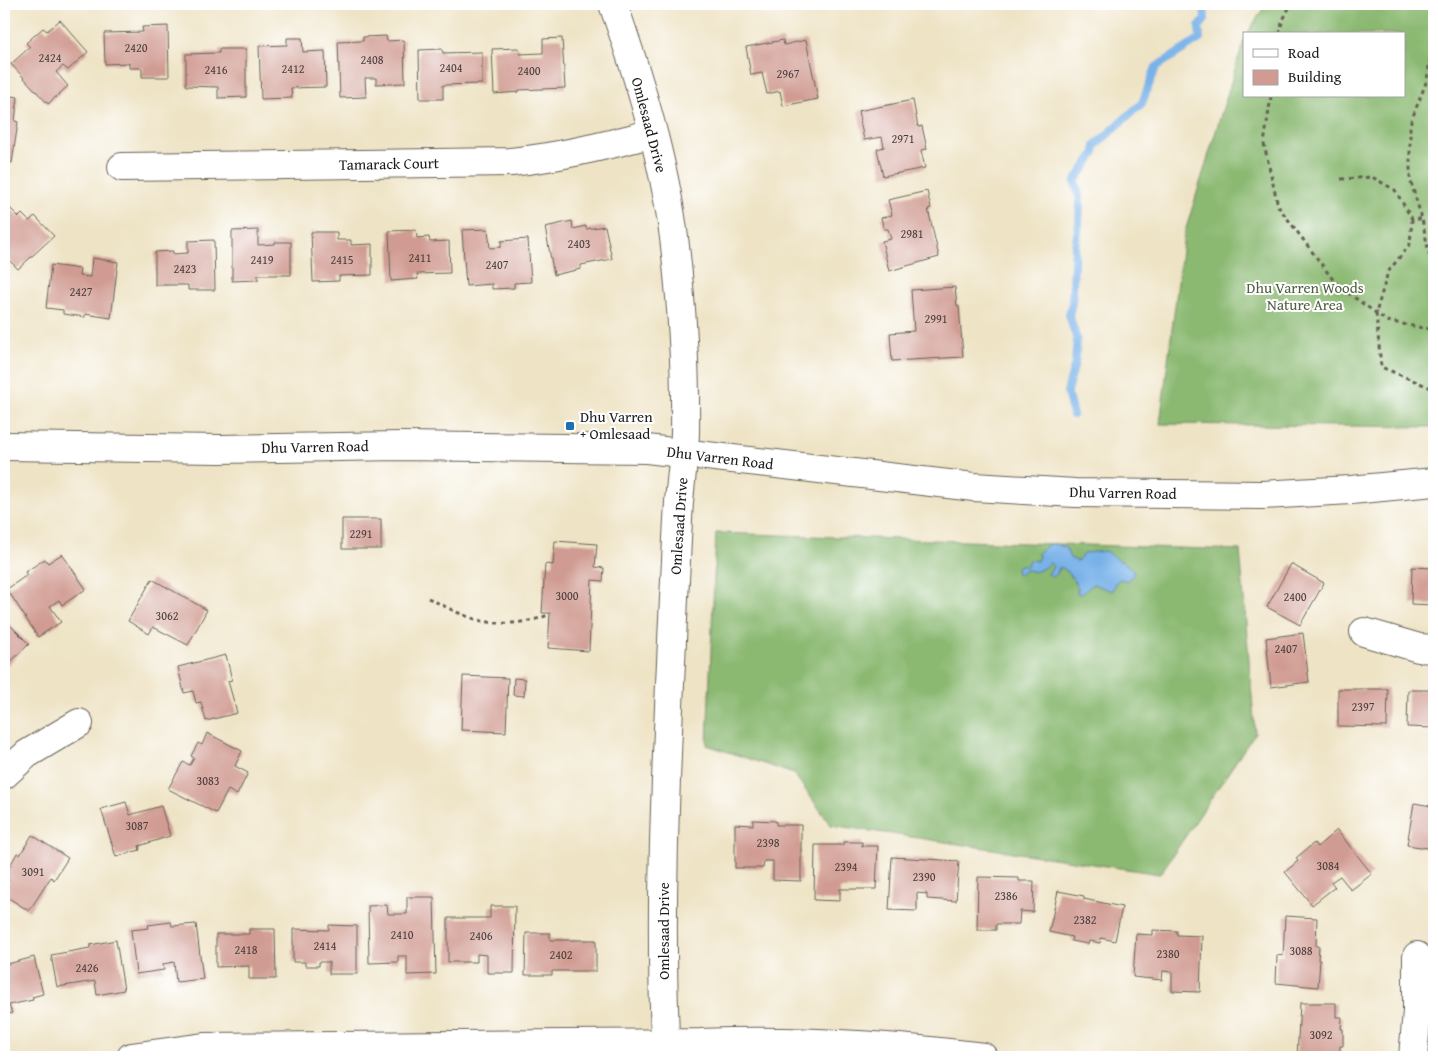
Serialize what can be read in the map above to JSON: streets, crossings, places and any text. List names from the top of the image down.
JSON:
{
  "streets": {
    "street": ["Omlesaad Drive", "Tamarack Court", "Dhu Varren Road"]
  },
  "crossings": [
    ["Omlesaad Drive", "Tamarack Court"],
    ["Omlesaad Drive", "Dhu Varren Road"]
  ],
  "parks": ["Dhu Varren Woods Nature Area"],
  "places": {
    "transit": ["Dhu Varren + Omlesaad"]
  },
  "house_numbers": [
    "2420",
    "2424",
    "2408",
    "2404",
    "2412",
    "2416",
    "2400",
    "2967",
    "2971",
    "2981",
    "2403",
    "2411",
    "2419",
    "2415",
    "2407",
    "2423",
    "2427",
    "2991",
    "2291",
    "3000",
    "2400",
    "3062",
    "2407",
    "2397",
    "3083",
    "3087",
    "2398",
    "3084",
    "2394",
    "3091",
    "2390",
    "2386",
    "2382",
    "2410",
    "2406",
    "2414",
    "2418",
    "3088",
    "2380",
    "2402",
    "2426",
    "3092"
  ],
  "legend": ["Road", "Building"]
}
